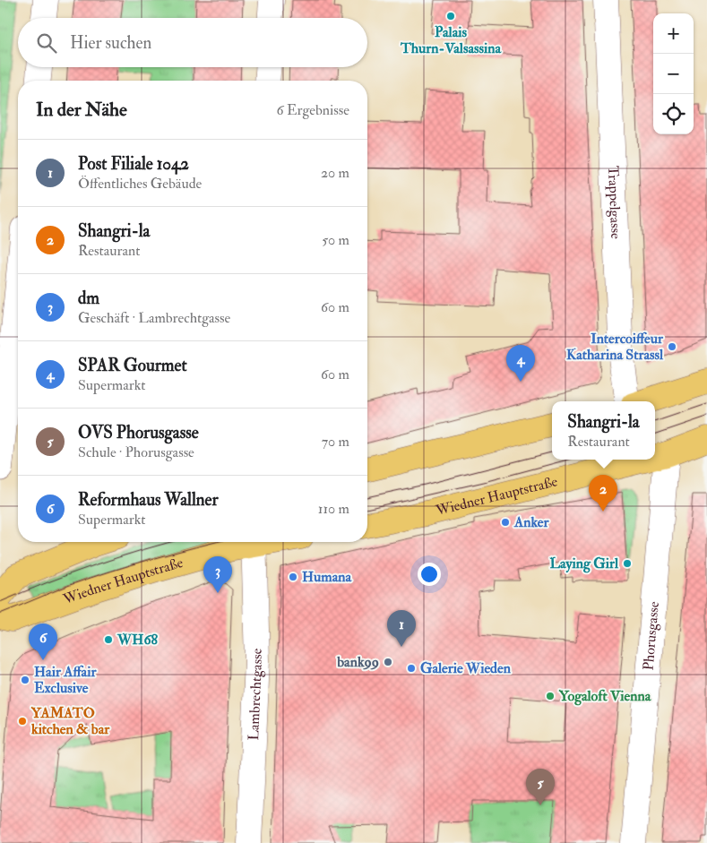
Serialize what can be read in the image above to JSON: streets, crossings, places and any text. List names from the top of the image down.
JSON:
{
  "streets": {
    "main road": ["Wiedner Hauptstraße"],
    "street": ["Trappelgasse", "Phorusgasse", "Lambrechtgasse"]
  },
  "crossings": [
    ["Wiedner Hauptstraße", "Phorusgasse"]
  ],
  "places": [
    "Palais Thurn-Valsassina",
    "Intercoiffeur Katharina Strassl",
    "Anker",
    "Laying Girl",
    "Humana",
    "WH68",
    "bank99",
    "Galerie Wieden",
    "Hair Affair Exclusive",
    "Yogaloft Vienna",
    "YAMATO kitchen & bar"
  ],
  "page": {
    "map_buttons": ["+", "−"],
    "search": "Hier suchen",
    "heading": ["In der Nähe", "6 Ergebnisse"],
    "list": [
      {
        "mark": "1",
        "name": "Post Filiale 1042",
        "note": "Öffentliches Gebäude",
        "value": "20 m"
      },
      {
        "mark": "2",
        "name": "Shangri-la",
        "note": "Restaurant",
        "value": "50 m"
      },
      {
        "mark": "3",
        "name": "dm",
        "note": "Geschäft · Lambrechtgasse",
        "value": "60 m"
      },
      {
        "mark": "4",
        "name": "SPAR Gourmet",
        "note": "Supermarkt",
        "value": "60 m"
      },
      {
        "mark": "5",
        "name": "OVS Phorusgasse",
        "note": "Schule · Phorusgasse",
        "value": "70 m"
      },
      {
        "mark": "6",
        "name": "Reformhaus Wallner",
        "note": "Supermarkt",
        "value": "110 m"
      }
    ],
    "pins": [
      "4",
      "2",
      "3",
      "1",
      "6",
      "5"
    ],
    "popup": ["Shangri-la", "Restaurant"]
  }
}
